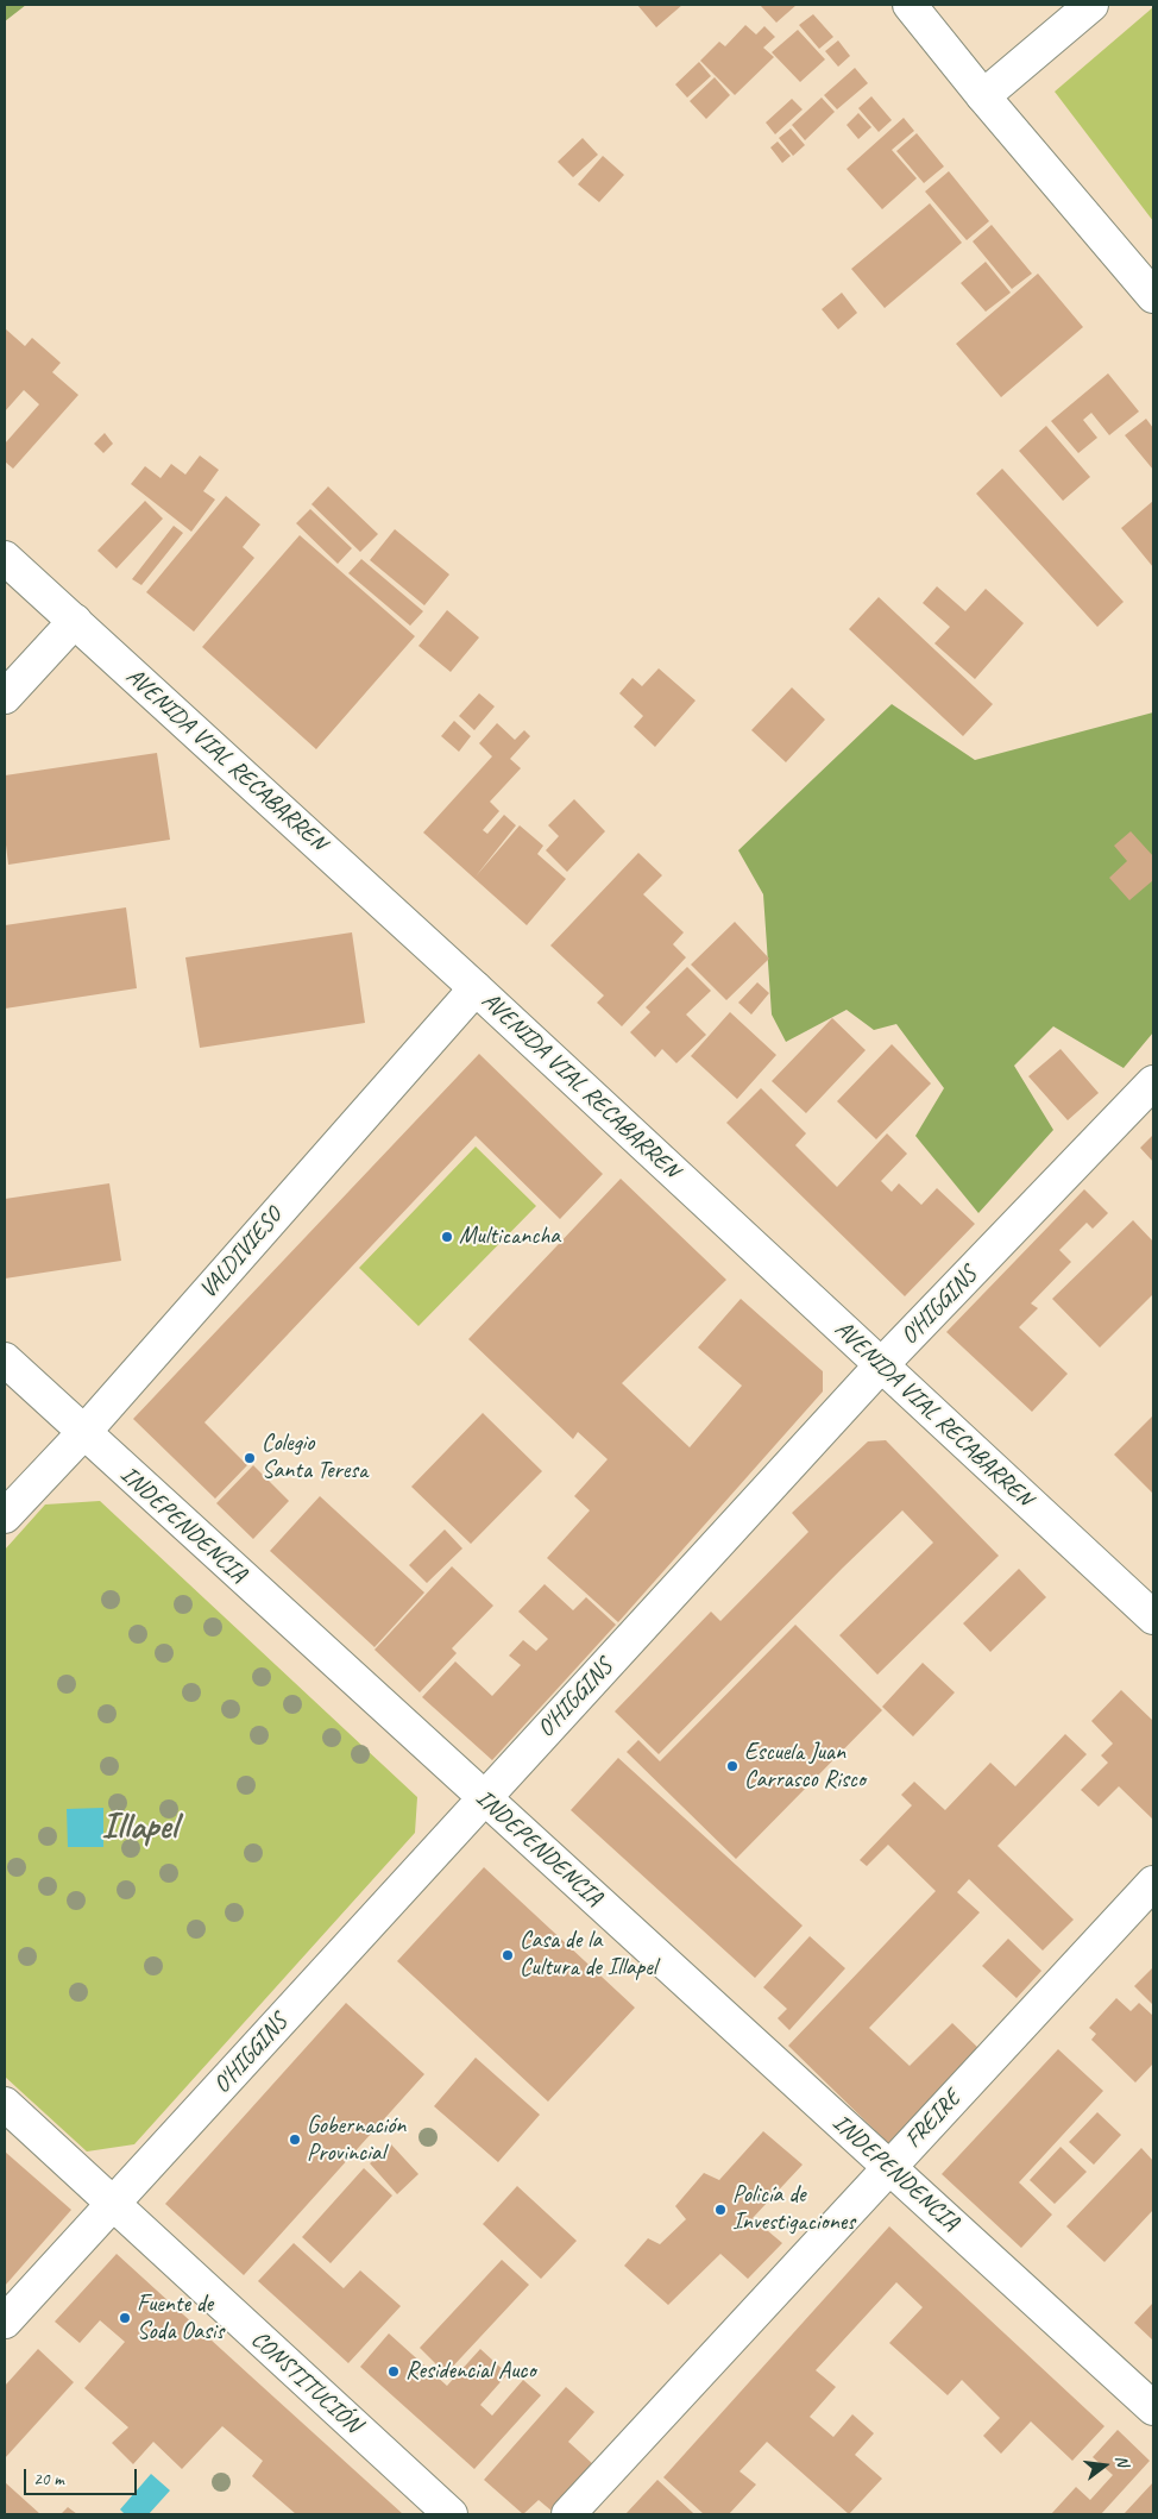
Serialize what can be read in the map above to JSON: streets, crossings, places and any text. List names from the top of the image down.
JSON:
{
  "streets": {
    "street": [
      "AVENIDA VIAL RECABARREN",
      "VALDIVIESO",
      "O'HIGGINS",
      "INDEPENDENCIA",
      "FREIRE",
      "CONSTITUCIÓN"
    ]
  },
  "crossings": [
    ["AVENIDA VIAL RECABARREN", "VALDIVIESO"],
    ["AVENIDA VIAL RECABARREN", "O'HIGGINS"],
    ["VALDIVIESO", "INDEPENDENCIA"],
    ["O'HIGGINS", "INDEPENDENCIA"],
    ["O'HIGGINS", "CONSTITUCIÓN"],
    ["INDEPENDENCIA", "FREIRE"]
  ],
  "districts": ["Illapel"],
  "places": [
    "Multicancha",
    "Colegio Santa Teresa",
    "Escuela Juan Carrasco Risco",
    "Casa de la Cultura de Illapel",
    "Gobernación Provincial",
    "Policía de Investigaciones",
    "Fuente de Soda Oasis",
    "Residencial Auco"
  ],
  "scale_bar": "20 m",
  "north": "right"
}
